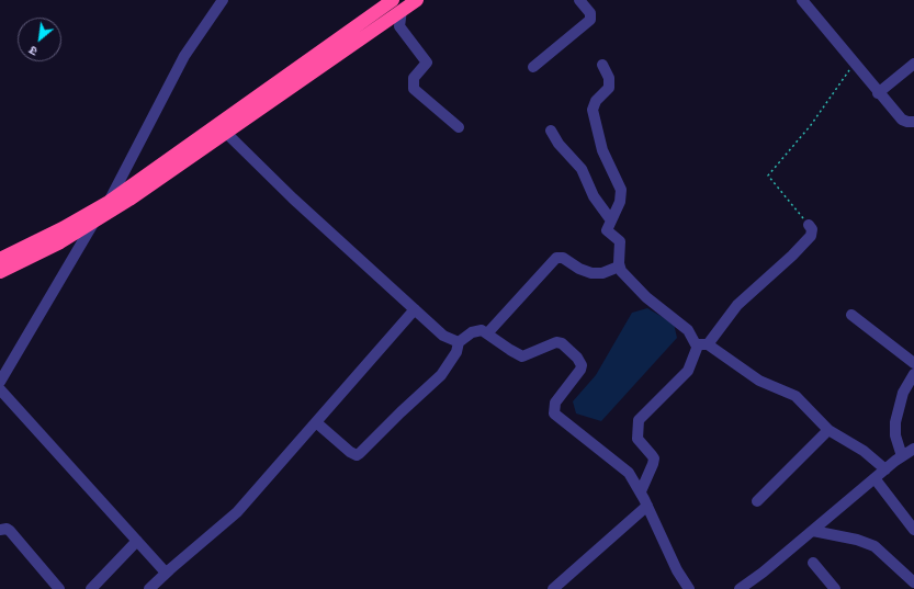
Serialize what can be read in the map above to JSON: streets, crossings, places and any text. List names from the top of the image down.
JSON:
{
  "north": "bottom left"
}
